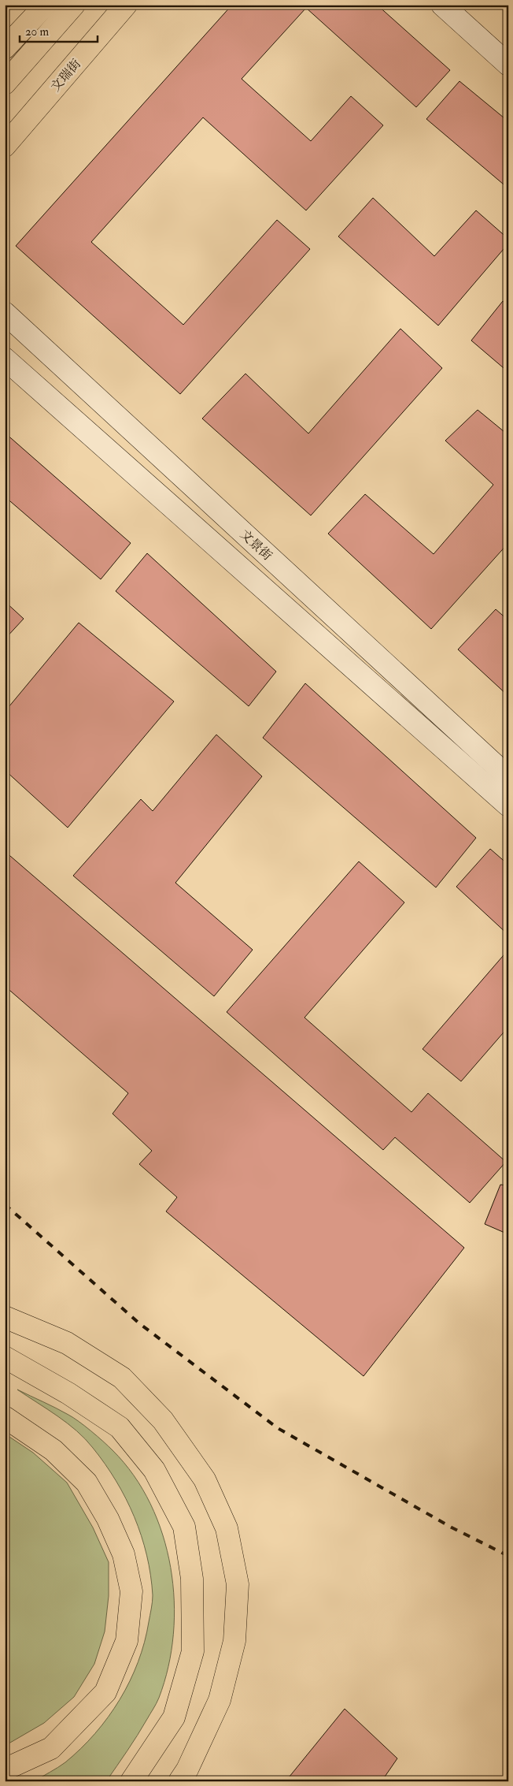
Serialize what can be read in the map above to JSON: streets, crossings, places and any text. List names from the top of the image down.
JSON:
{
  "streets": {
    "highway": ["文瑞街"],
    "main road": ["文景街"]
  },
  "scale_bar": "20 m"
}
